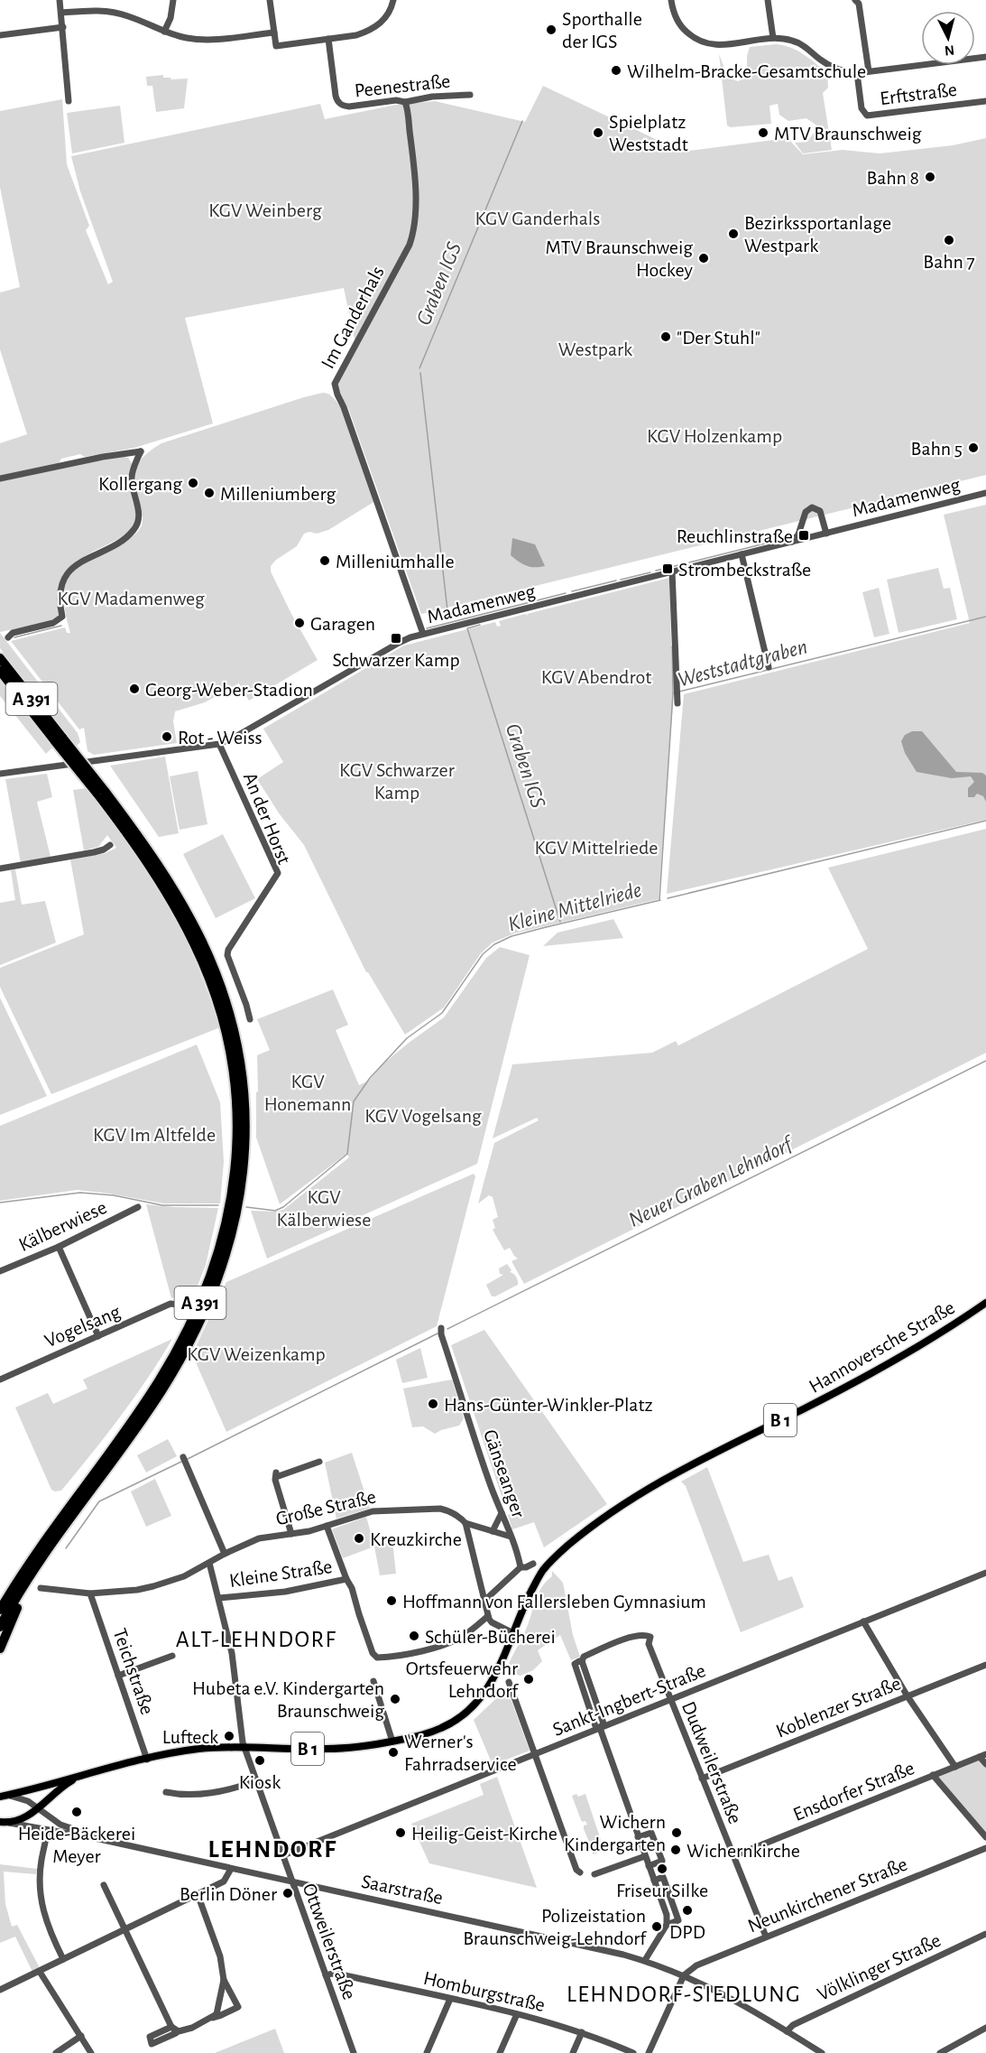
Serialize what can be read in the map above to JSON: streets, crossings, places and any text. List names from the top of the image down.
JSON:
{
  "streets": {
    "highway": ["A 391"],
    "main road": ["Hannoversche Straße", "B 1"],
    "street": [
      "Peenestraße",
      "Erftstraße",
      "Im Ganderhals",
      "Madamenweg",
      "An der Horst",
      "Kälberwiese",
      "Vogelsang",
      "Gänseanger",
      "Große Straße",
      "Kleine Straße",
      "Teichstraße",
      "Sankt-Ingbert-Straße",
      "Koblenzer Straße",
      "Dudweilerstraße",
      "Ensdorfer Straße",
      "Saarstraße",
      "Neunkirchener Straße",
      "Ottweilerstraße",
      "Völklinger Straße",
      "Homburgstraße"
    ]
  },
  "crossings": [
    ["Peenestraße", "Im Ganderhals"],
    ["Im Ganderhals", "Madamenweg"],
    ["Madamenweg", "An der Horst"],
    ["Hannoversche Straße", "Teichstraße"],
    ["Hannoversche Straße", "Saarstraße"],
    ["Hannoversche Straße", "Ottweilerstraße"],
    ["Gänseanger", "Große Straße"],
    ["Große Straße", "Teichstraße"],
    ["Große Straße", "Ottweilerstraße"],
    ["Kleine Straße", "Ottweilerstraße"],
    ["Sankt-Ingbert-Straße", "Dudweilerstraße"],
    ["Sankt-Ingbert-Straße", "Ottweilerstraße"],
    ["Koblenzer Straße", "Dudweilerstraße"],
    ["Dudweilerstraße", "Ensdorfer Straße"],
    ["Dudweilerstraße", "Neunkirchener Straße"],
    ["Saarstraße", "Neunkirchener Straße"],
    ["Saarstraße", "Ottweilerstraße"],
    ["Saarstraße", "Völklinger Straße"],
    ["Ottweilerstraße", "Homburgstraße"]
  ],
  "districts": ["ALT-LEHNDORF", "LEHNDORF", "LEHNDORF-SIEDLUNG"],
  "water": [
    "Graben IGS",
    "Weststadtgraben",
    "Kleine Mittelriede",
    "Neuer Graben Lehndorf"
  ],
  "parks": [
    "KGV Weinberg",
    "KGV Ganderhals",
    "Westpark",
    "KGV Holzenkamp",
    "KGV Madamenweg",
    "KGV Abendrot",
    "KGV Schwarzer Kamp",
    "KGV Mittelriede",
    "KGV Honemann",
    "KGV Vogelsang",
    "KGV Im Altfelde",
    "KGV Kälberwiese",
    "KGV Weizenkamp"
  ],
  "places": {
    "other": [
      "Sporthalle der IGS",
      "Wilhelm-Bracke-Gesamtschule",
      "Spielplatz Weststadt",
      "MTV Braunschweig",
      "Bahn 8",
      "Bezirkssportanlage Westpark",
      "Bahn 7",
      "MTV Braunschweig Hockey",
      "\"Der Stuhl\"",
      "Bahn 5",
      "Kollergang",
      "Milleniumberg",
      "Milleniumhalle",
      "Garagen",
      "Georg-Weber-Stadion",
      "Rot - Weiss",
      "Hans-Günter-Winkler-Platz",
      "Kreuzkirche",
      "Hoffmann von Fallersleben Gymnasium",
      "Schüler-Bücherei",
      "Ortsfeuerwehr Lehndorf",
      "Hubeta e.V. Kindergarten Braunschweig",
      "Lufteck",
      "Werner's Fahrradservice",
      "Kiosk",
      "Heide-Bäckerei Meyer",
      "Heilig-Geist-Kirche",
      "Wichern Kindergarten",
      "Wichernkirche",
      "Friseur Silke",
      "Berlin Döner",
      "DPD",
      "Polizeistation Braunschweig-Lehndorf"
    ],
    "transit": ["Reuchlinstraße", "Strombeckstraße", "Schwarzer Kamp"]
  },
  "north": "bottom"
}
